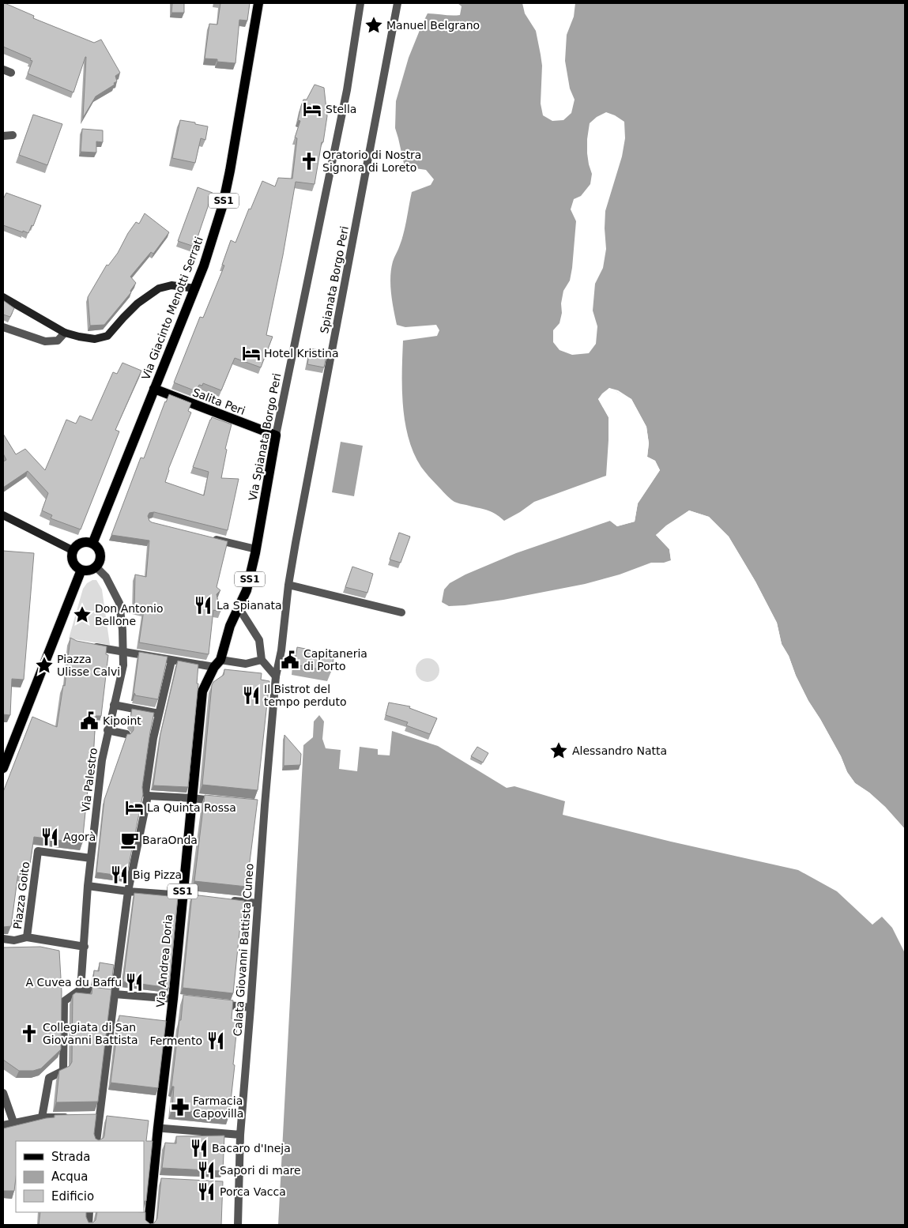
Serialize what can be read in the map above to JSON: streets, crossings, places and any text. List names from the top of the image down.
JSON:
{
  "streets": {
    "main road": [
      "SS1",
      "Via Giacinto Menotti Serrati",
      "Salita Peri",
      "Via Spianata Borgo Peri",
      "Via Andrea Doria"
    ],
    "street": [
      "Spianata Borgo Peri",
      "Via Palestro",
      "Piazza Goito",
      "Calata Giovanni Battista Cuneo"
    ]
  },
  "crossings": [
    ["SS1", "Via Spianata Borgo Peri"],
    ["SS1", "Via Andrea Doria"],
    ["Spianata Borgo Peri", "Calata Giovanni Battista Cuneo"],
    ["Via Giacinto Menotti Serrati", "Salita Peri"],
    ["Via Giacinto Menotti Serrati", "Via Palestro"],
    ["Salita Peri", "Via Spianata Borgo Peri"],
    ["Via Palestro", "Piazza Goito"]
  ],
  "places": {
    "place": [
      "Manuel Belgrano",
      "Don Antonio Bellone",
      "Piazza Ulisse Calvi",
      "Alessandro Natta"
    ],
    "hotel": ["Stella", "Hotel Kristina", "La Quinta Rossa"],
    "church": ["Oratorio di Nostra Signora di Loreto", "Collegiata di San Giovanni Battista"],
    "restaurant": [
      "La Spianata",
      "Il Bistrot del tempo perduto",
      "Agorà",
      "Big Pizza",
      "A Cuvea du Baffu",
      "Fermento",
      "Bacaro d'Ineja",
      "Sapori di mare",
      "Porca Vacca"
    ],
    "public building": ["Capitaneria di Porto", "Kipoint"],
    "cafe": ["BaraOnda"],
    "pharmacy": ["Farmacia Capovilla"]
  },
  "legend": ["Strada", "Acqua", "Edificio"]
}
